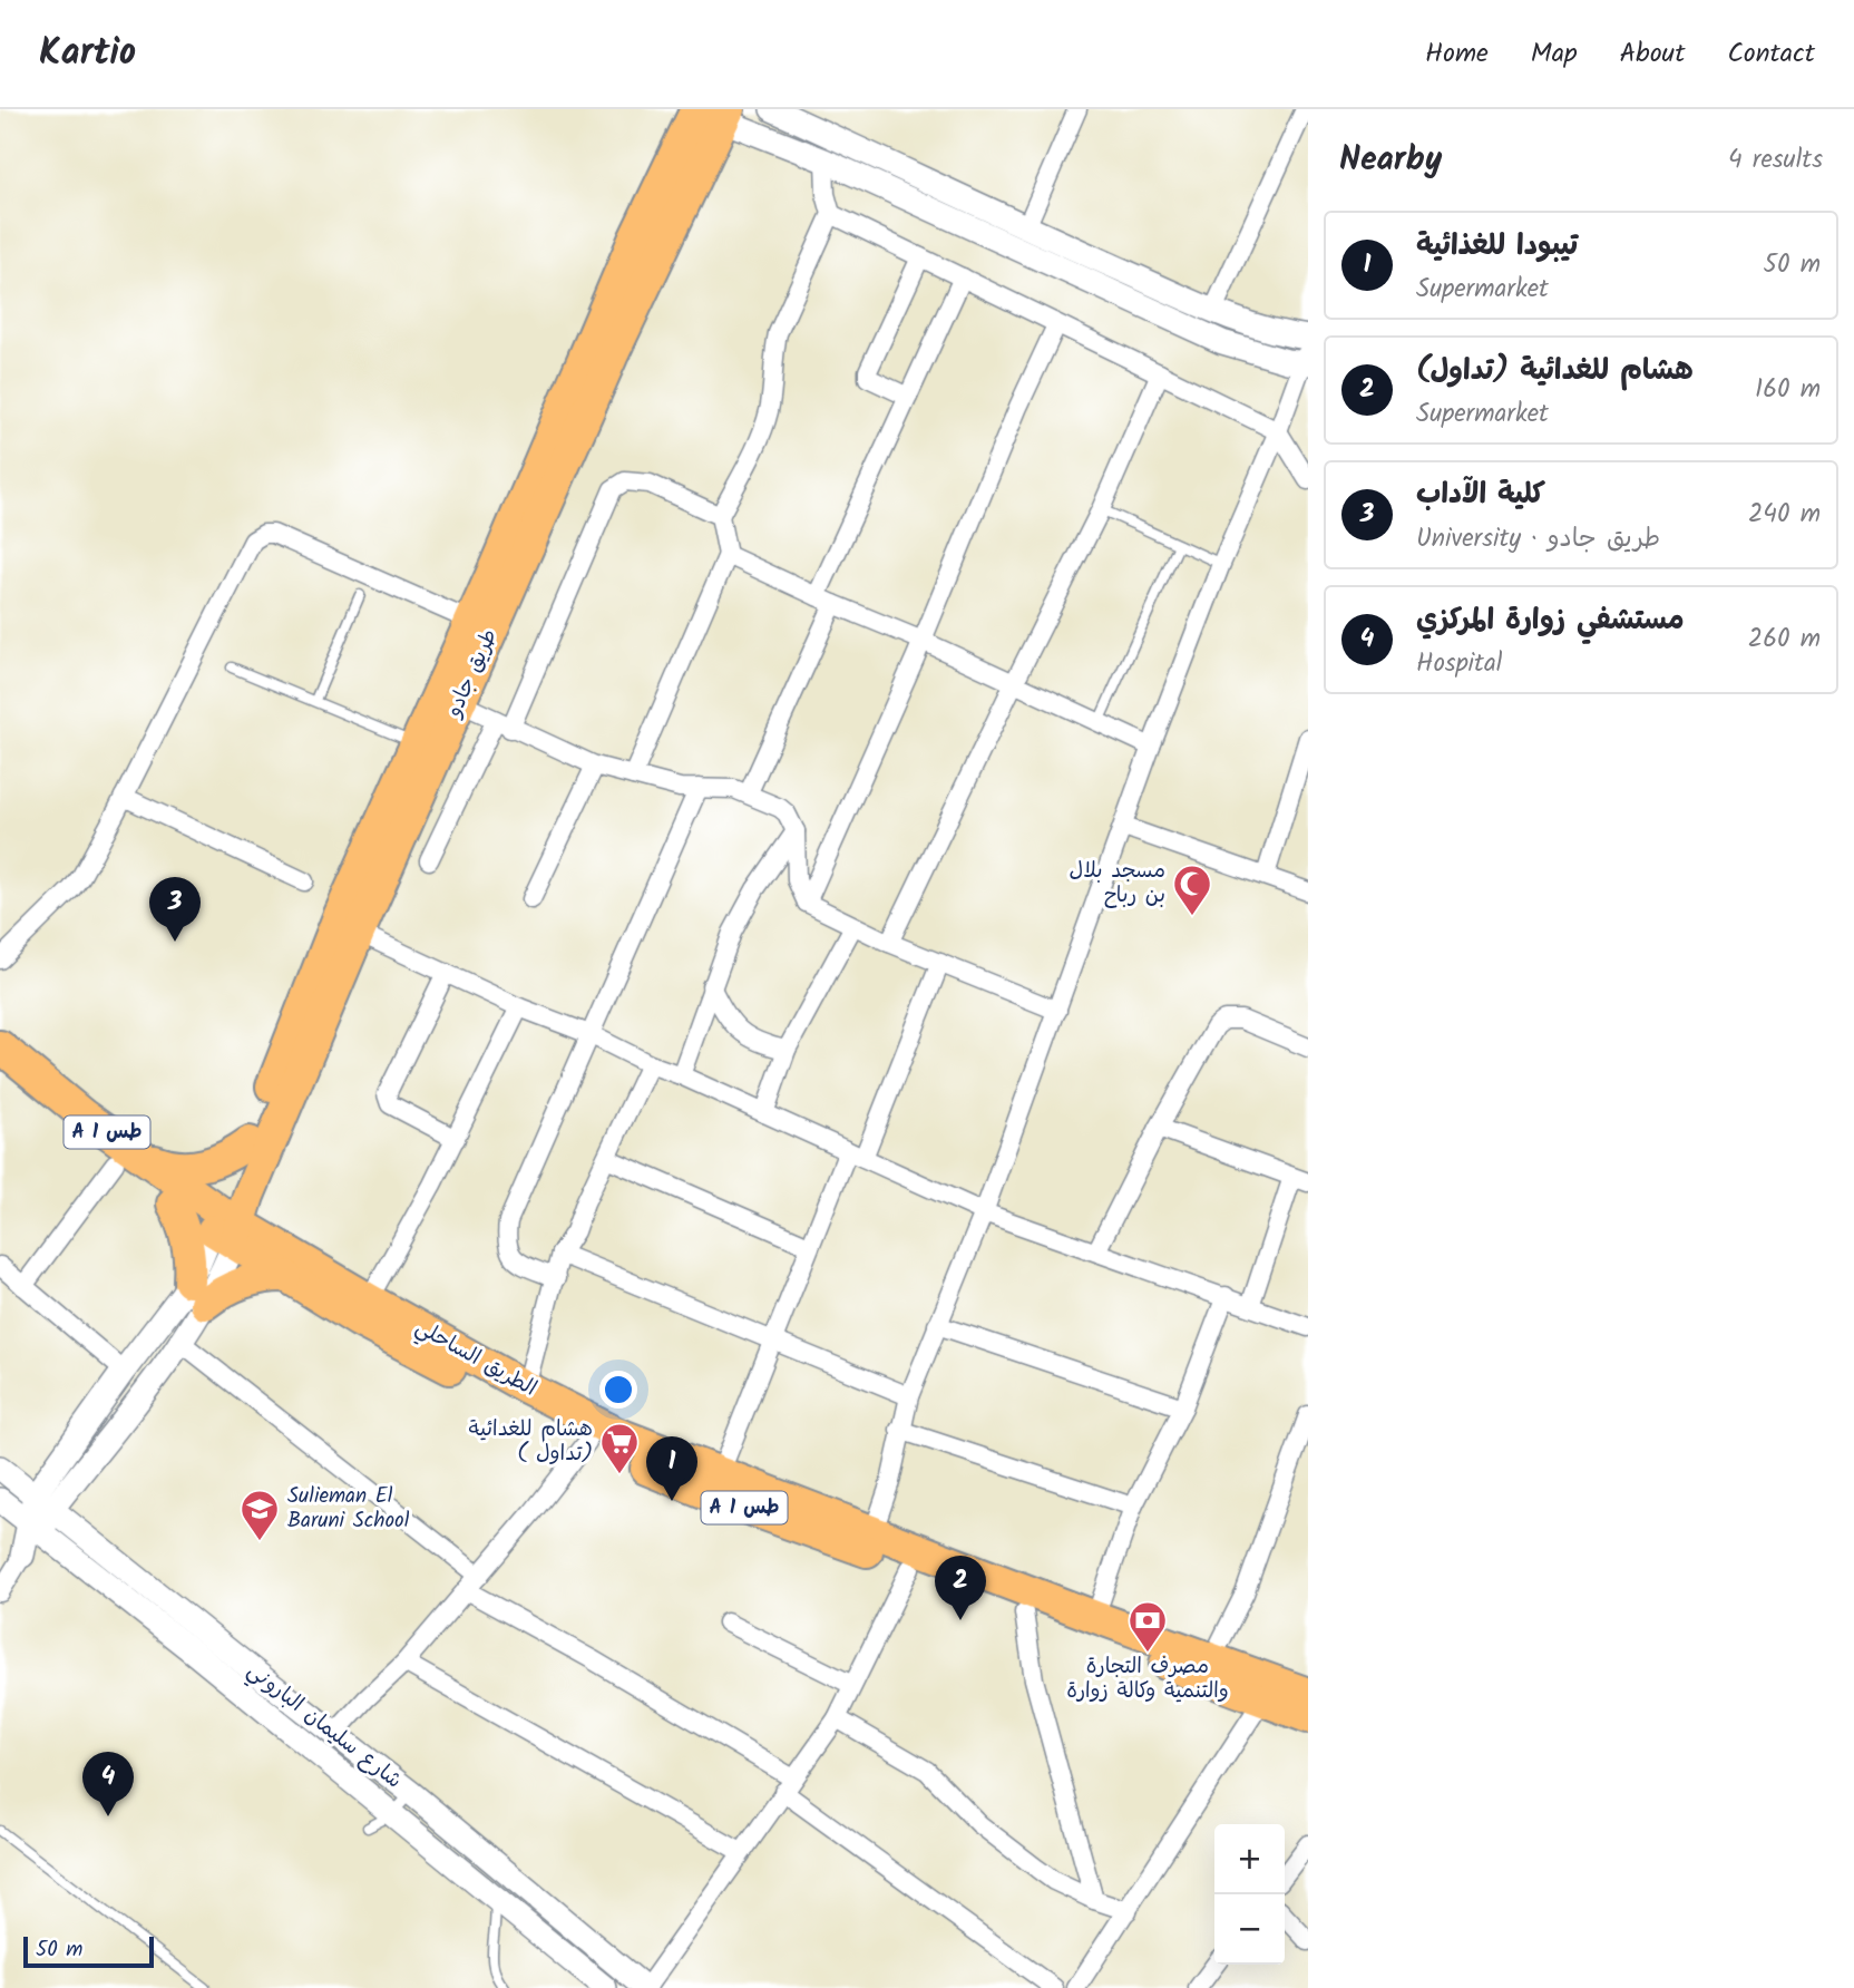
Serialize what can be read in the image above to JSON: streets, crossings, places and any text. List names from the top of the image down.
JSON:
{
  "streets": {
    "highway": ["طريق جادو", "A 1 طس", "الطريق الساحلي"],
    "street": ["شارع سليمان الباروني"]
  },
  "crossings": [
    ["طريق جادو", "A 1 طس"],
    ["طريق جادو", "الطريق الساحلي"],
    ["A 1 طس", "الطريق الساحلي"]
  ],
  "places": {
    "mosque": ["مسجد بلال بن رباح"],
    "supermarket": ["هشام للغدائية ( تداول)"],
    "school or university": ["Sulieman El Baruni School"],
    "bank": ["مصرف التجارة والتنمية وكالة زوارة"]
  },
  "scale_bar": "50 m",
  "page": {
    "header": "Kartio",
    "nav": [
      "Home",
      "Map",
      "About",
      "Contact"
    ],
    "heading": ["Nearby", "4 results"],
    "list": [
      {
        "mark": "1",
        "name": "تيبودا للغذائية",
        "note": "Supermarket",
        "value": "50 m"
      },
      {
        "mark": "2",
        "name": "هشام للغدائية (تداول)",
        "note": "Supermarket",
        "value": "160 m"
      },
      {
        "mark": "3",
        "name": "كلية الآداب",
        "note": "University · طريق جادو",
        "value": "240 m"
      },
      {
        "mark": "4",
        "name": "مستشفي زوارة المركزي",
        "note": "Hospital",
        "value": "260 m"
      }
    ],
    "pins": [
      "3",
      "1",
      "2",
      "4"
    ],
    "map_buttons": ["+", "−"],
    "scale": "50 m"
  }
}
